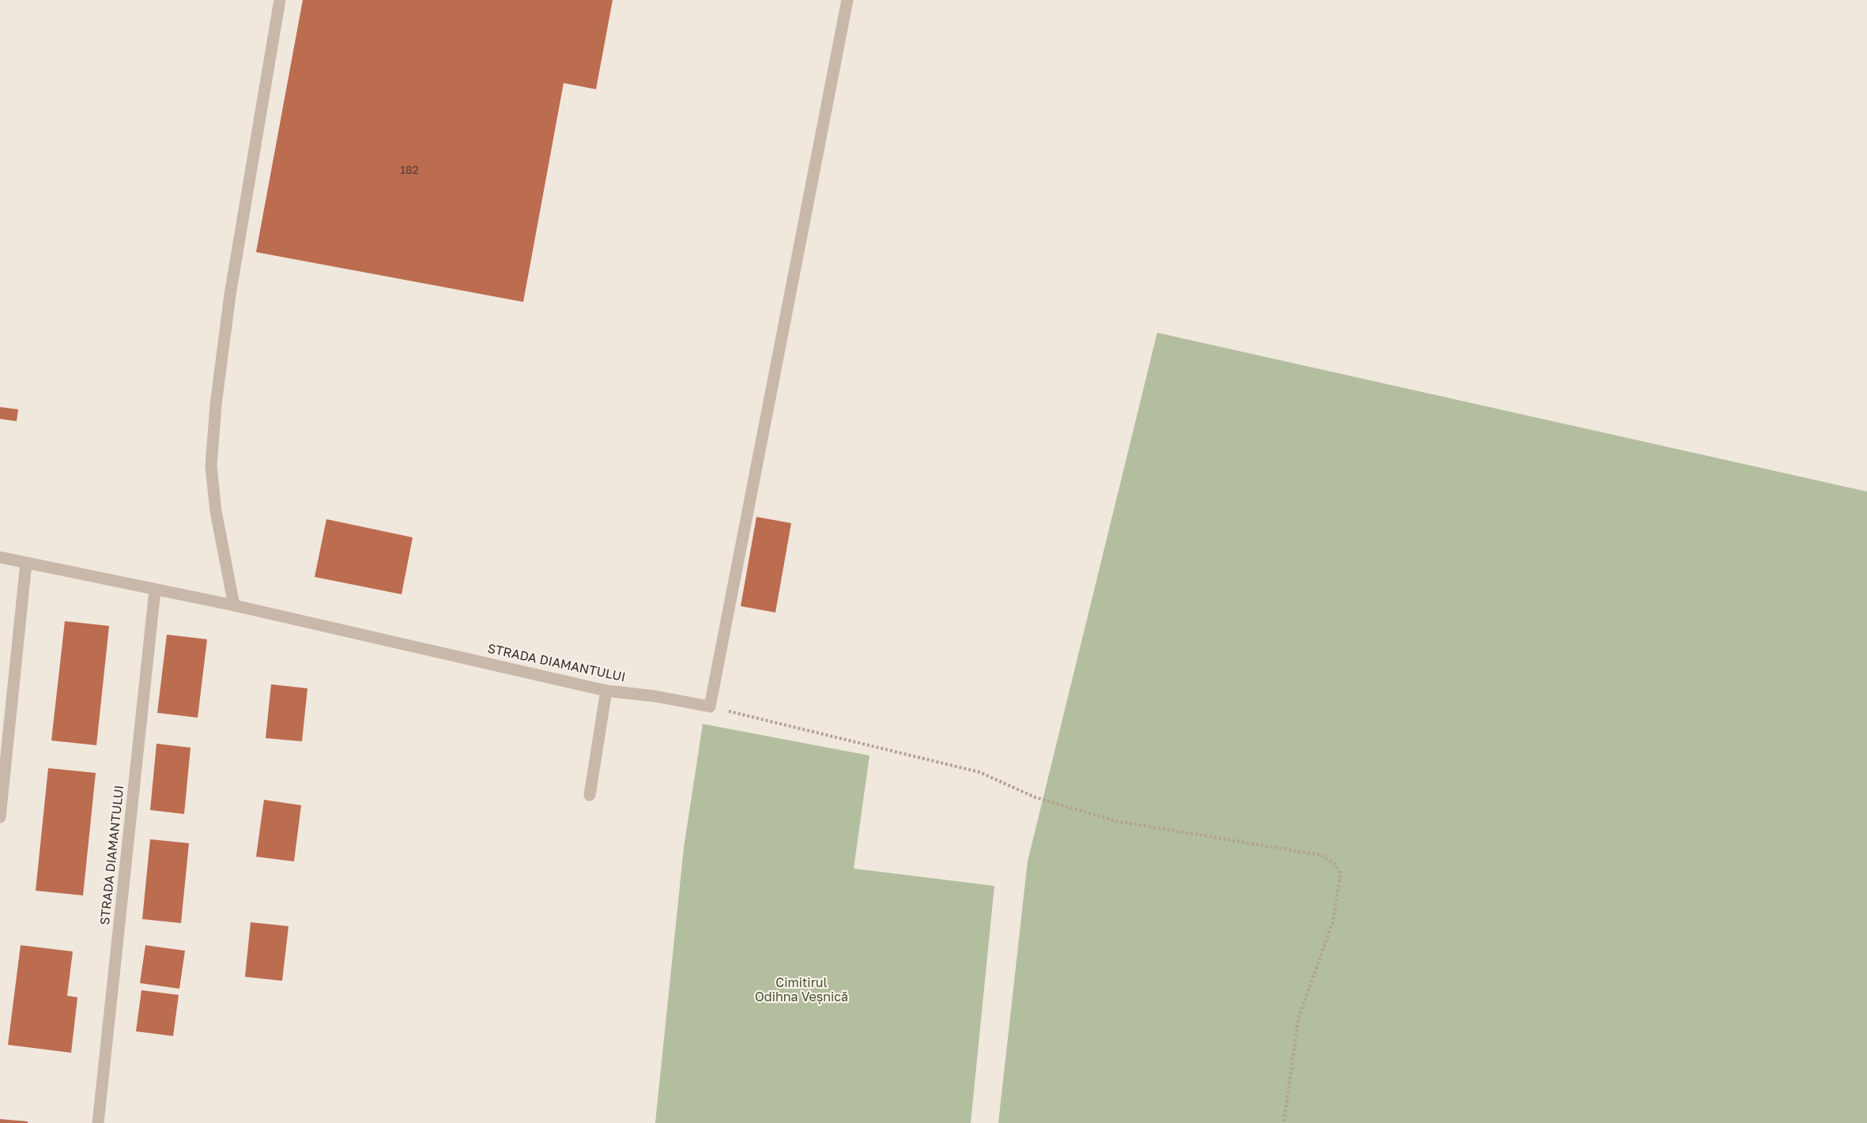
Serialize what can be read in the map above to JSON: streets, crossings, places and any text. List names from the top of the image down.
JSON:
{
  "streets": {
    "street": ["STRADA DIAMANTULUI"]
  },
  "parks": ["Cimitirul Odihna Veșnică"],
  "house_numbers": ["182"]
}
